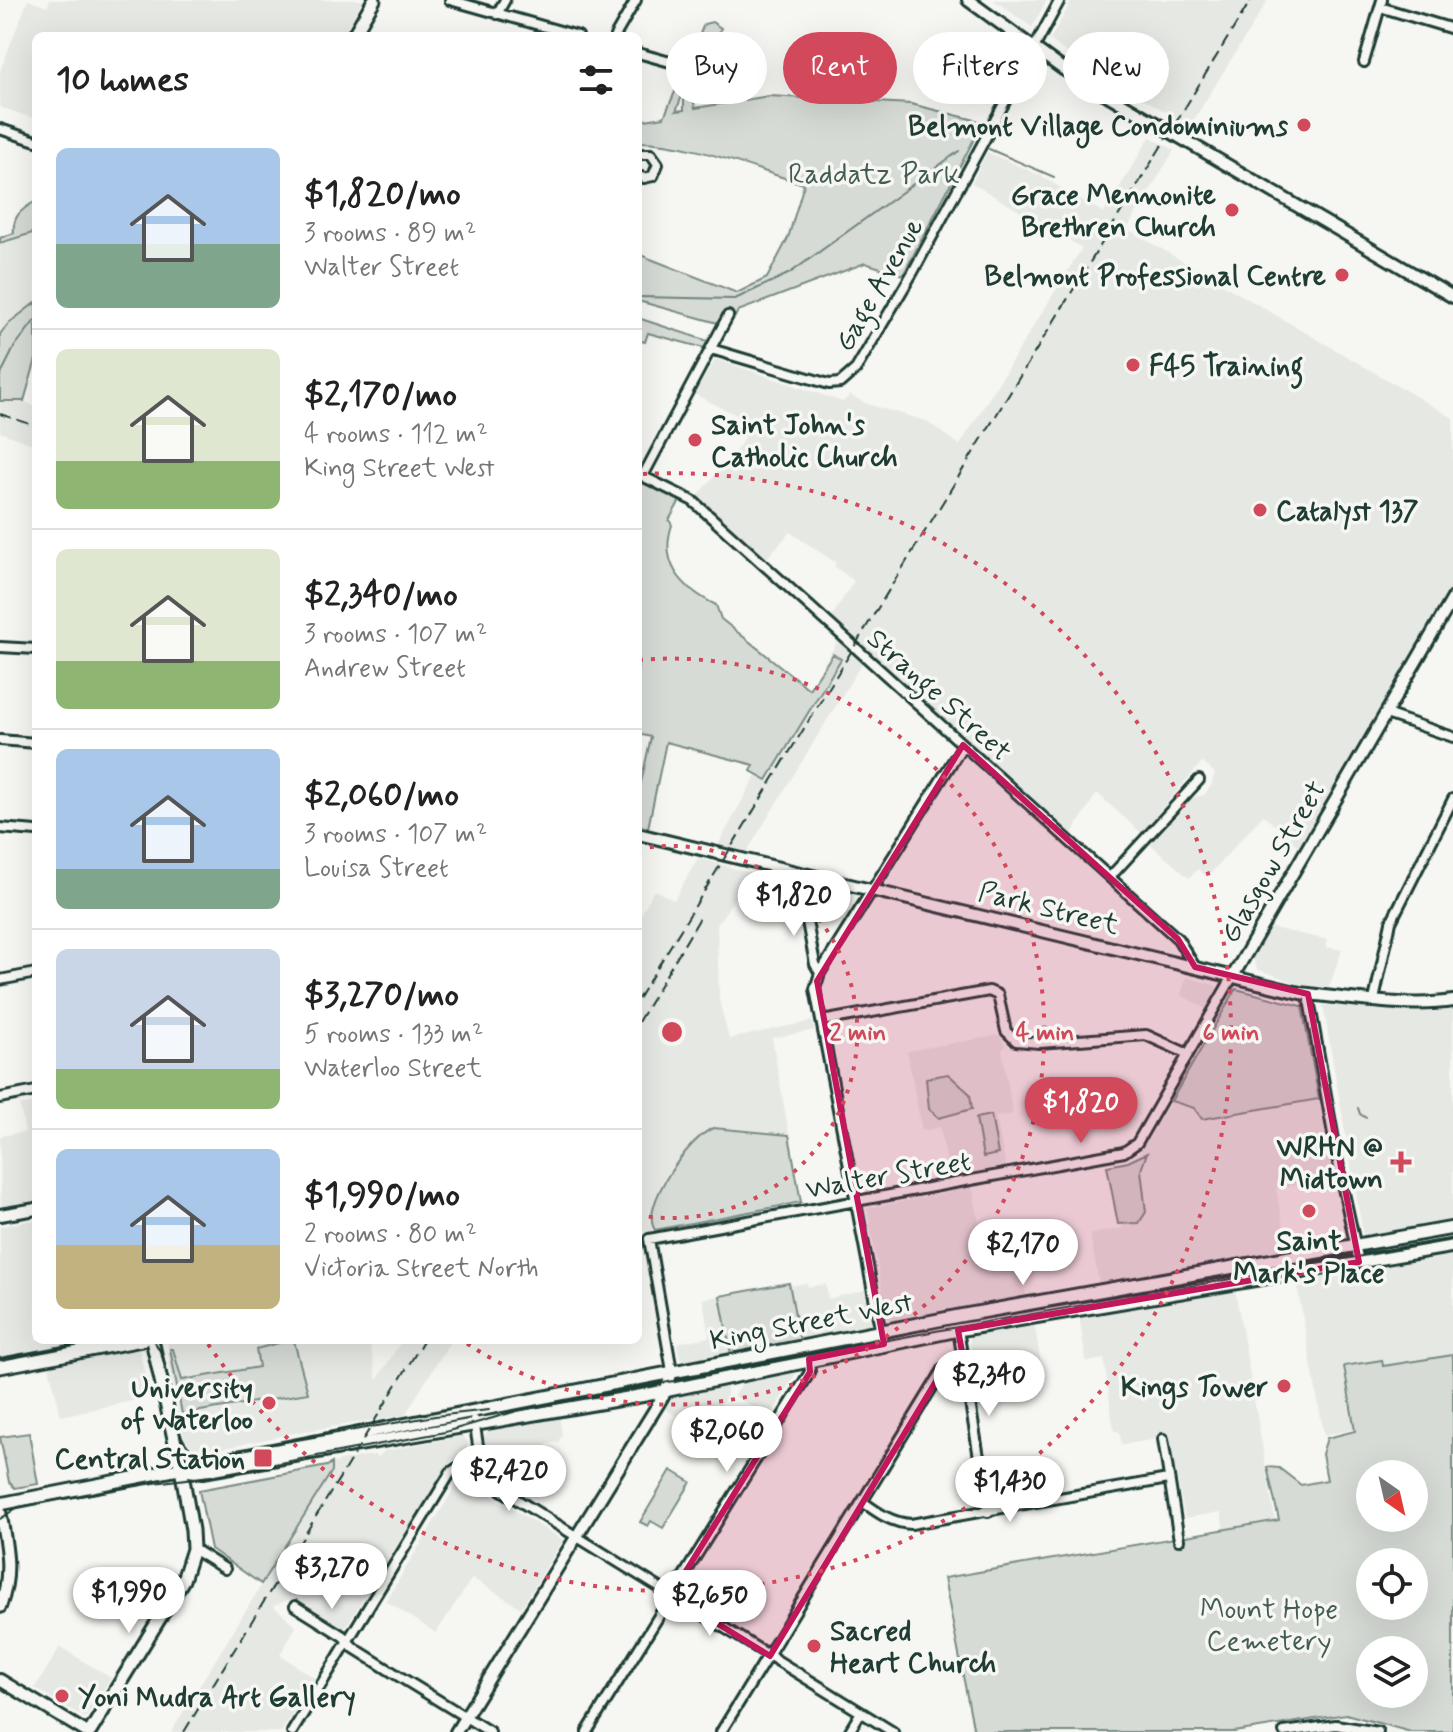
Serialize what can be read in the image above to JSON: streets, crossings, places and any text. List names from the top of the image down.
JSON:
{
  "streets": {
    "main road": ["King Street West"],
    "street": [
      "Gage Avenue",
      "Strange Street",
      "Glasgow Street",
      "Park Street",
      "Walter Street"
    ]
  },
  "crossings": [
    ["Strange Street", "Park Street"],
    ["Glasgow Street", "Park Street"],
    ["Glasgow Street", "Walter Street"],
    ["Walter Street", "King Street West"]
  ],
  "parks": ["Raddatz Park", "Mount Hope Cemetery"],
  "places": {
    "other": [
      "Belmont Village Condominiums",
      "Grace Mennonite Brethren Church",
      "Belmont Professional Centre",
      "F45 Training",
      "Saint John's Catholic Church",
      "Catalyst 137",
      "Saint Mark's Place",
      "Kings Tower",
      "University of Waterloo",
      "Sacred Heart Church",
      "Yoni Mudra Art Gallery"
    ],
    "health": ["WRHN @ Midtown"],
    "transit": ["Central Station"]
  },
  "north": "bottom right",
  "page": {
    "chip": [
      "Buy",
      "Rent",
      "Filters",
      "New"
    ],
    "heading": "10 homes",
    "list": [
      {
        "name": "$1,820/mo",
        "note": "3 rooms · 89 m² · Walter Street"
      },
      {
        "name": "$2,170/mo",
        "note": "4 rooms · 112 m² · King Street West"
      },
      {
        "name": "$2,340/mo",
        "note": "3 rooms · 107 m² · Andrew Street"
      },
      {
        "name": "$2,060/mo",
        "note": "3 rooms · 107 m² · Louisa Street"
      },
      {
        "name": "$3,270/mo",
        "note": "5 rooms · 133 m² · Waterloo Street"
      },
      {
        "name": "$1,990/mo",
        "note": "2 rooms · 80 m² · Victoria Street North"
      }
    ],
    "price": [
      "$1,820",
      "$1,820",
      "$2,170",
      "$2,340",
      "$2,060",
      "$2,420",
      "$1,430",
      "$3,270",
      "$1,990",
      "$2,650"
    ]
  },
  "rings": ["2 min", "4 min", "6 min"]
}
